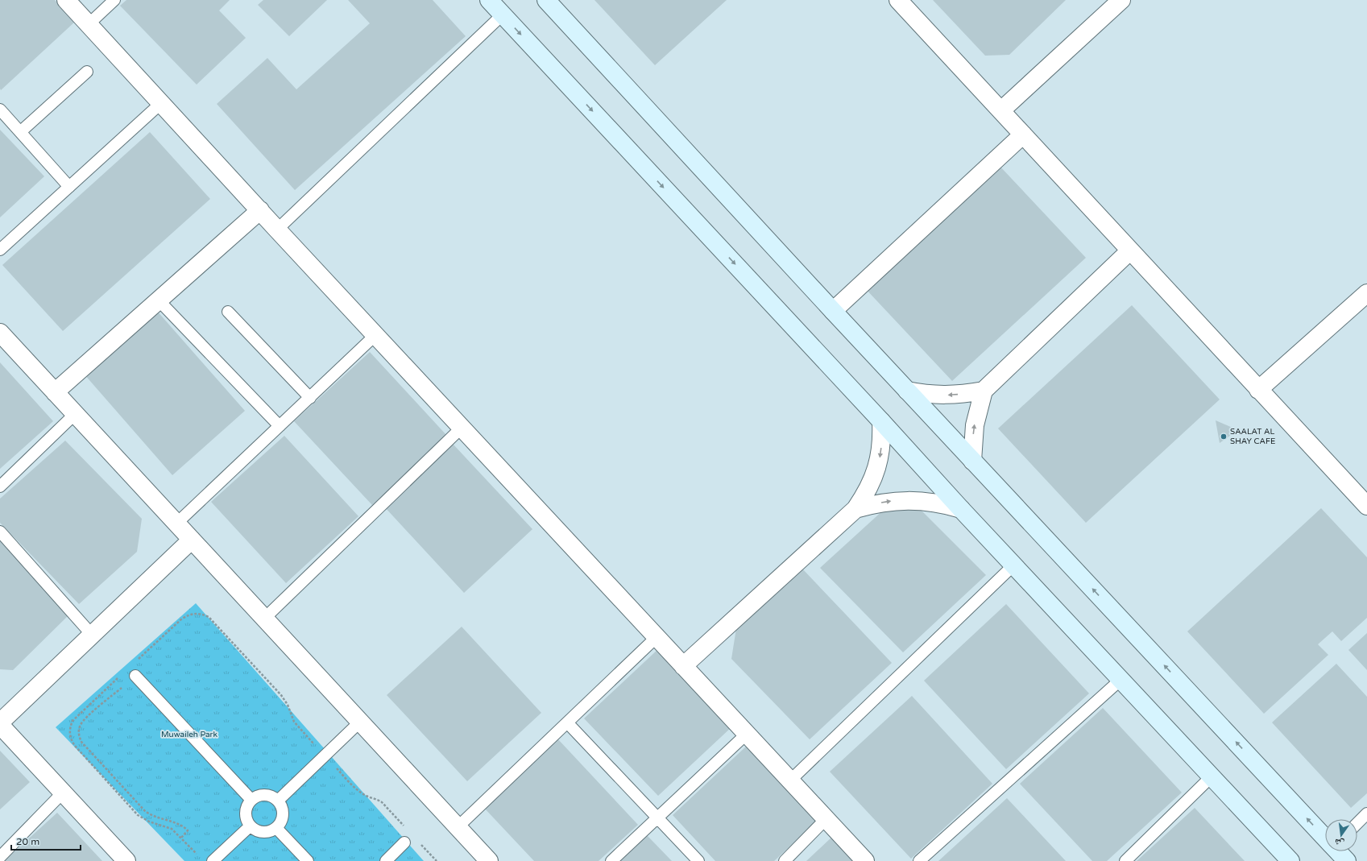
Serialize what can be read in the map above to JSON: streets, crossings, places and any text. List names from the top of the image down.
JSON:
{
  "parks": ["Muwaileh Park"],
  "places": ["SAALAT AL SHAY CAFE"],
  "scale_bar": "20 m",
  "north": "bottom"
}
